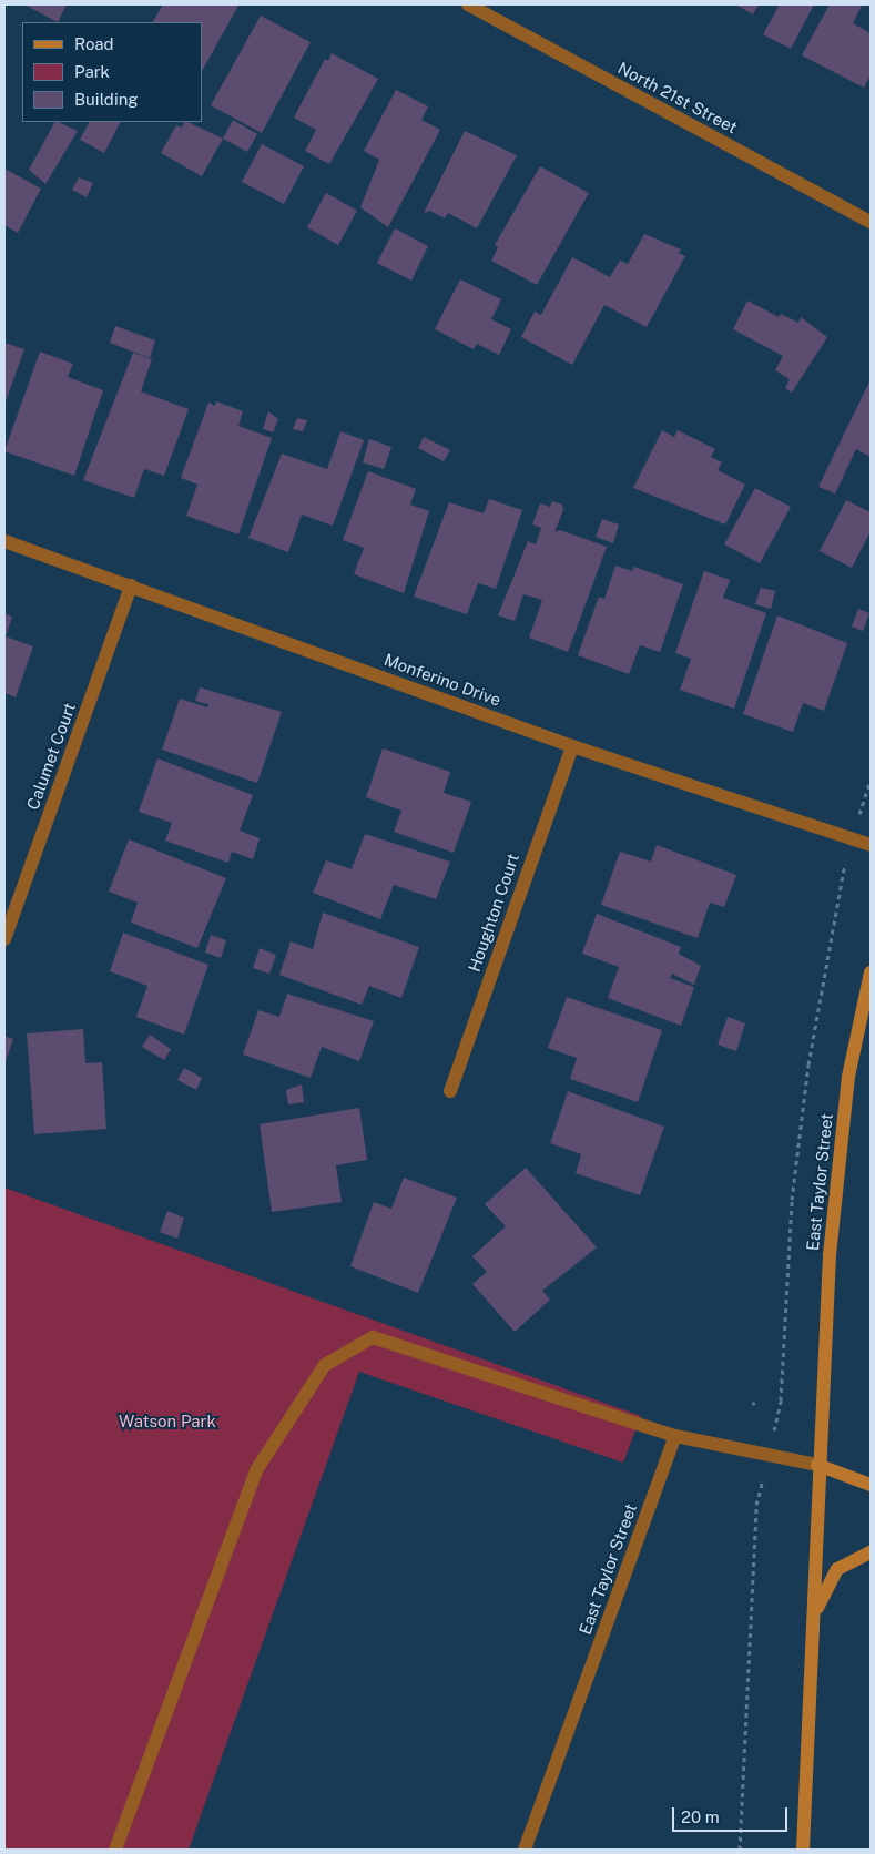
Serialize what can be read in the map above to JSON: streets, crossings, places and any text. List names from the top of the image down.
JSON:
{
  "streets": {
    "main road": ["East Taylor Street"],
    "street": [
      "North 21st Street",
      "Monferino Drive",
      "Calumet Court",
      "Houghton Court"
    ]
  },
  "crossings": [
    ["Monferino Drive", "Calumet Court"],
    ["Monferino Drive", "Houghton Court"]
  ],
  "parks": ["Watson Park"],
  "legend": ["Road", "Park", "Building"],
  "scale_bar": "20 m"
}
